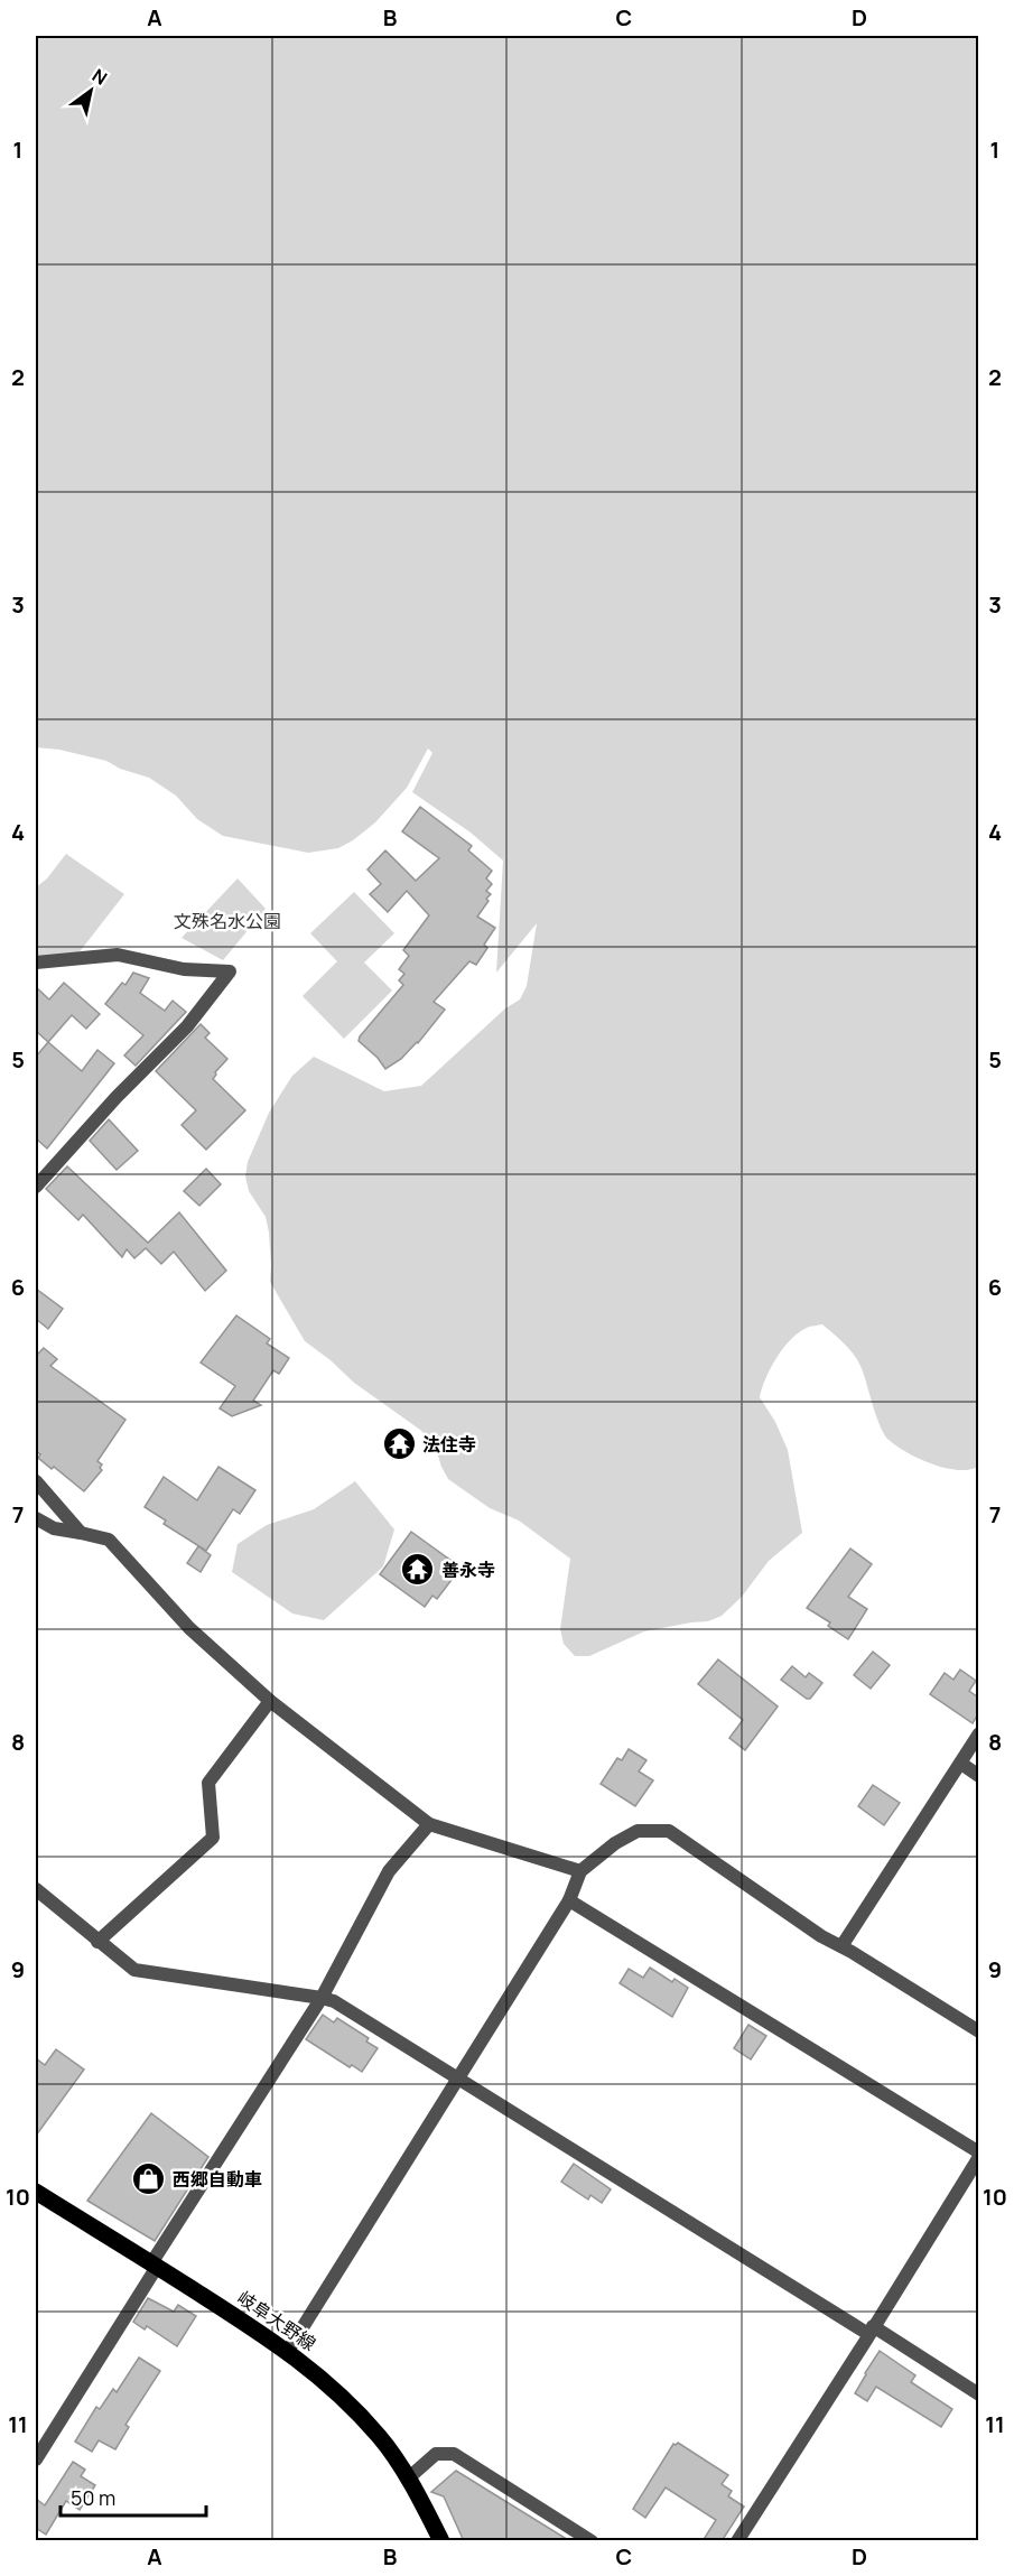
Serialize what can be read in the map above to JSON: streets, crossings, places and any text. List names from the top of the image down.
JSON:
{
  "streets": {
    "main road": ["岐阜大野線"]
  },
  "parks": ["文殊名水公園"],
  "places": {
    "temple": ["法住寺", "善永寺"],
    "shop": ["西郷自動車"]
  },
  "scale_bar": "50 m",
  "north": "top right",
  "grid": {
    "columns": [
      "A",
      "B",
      "C",
      "D"
    ],
    "rows": [
      "1",
      "2",
      "3",
      "4",
      "5",
      "6",
      "7",
      "8",
      "9",
      "10",
      "11"
    ]
  }
}
